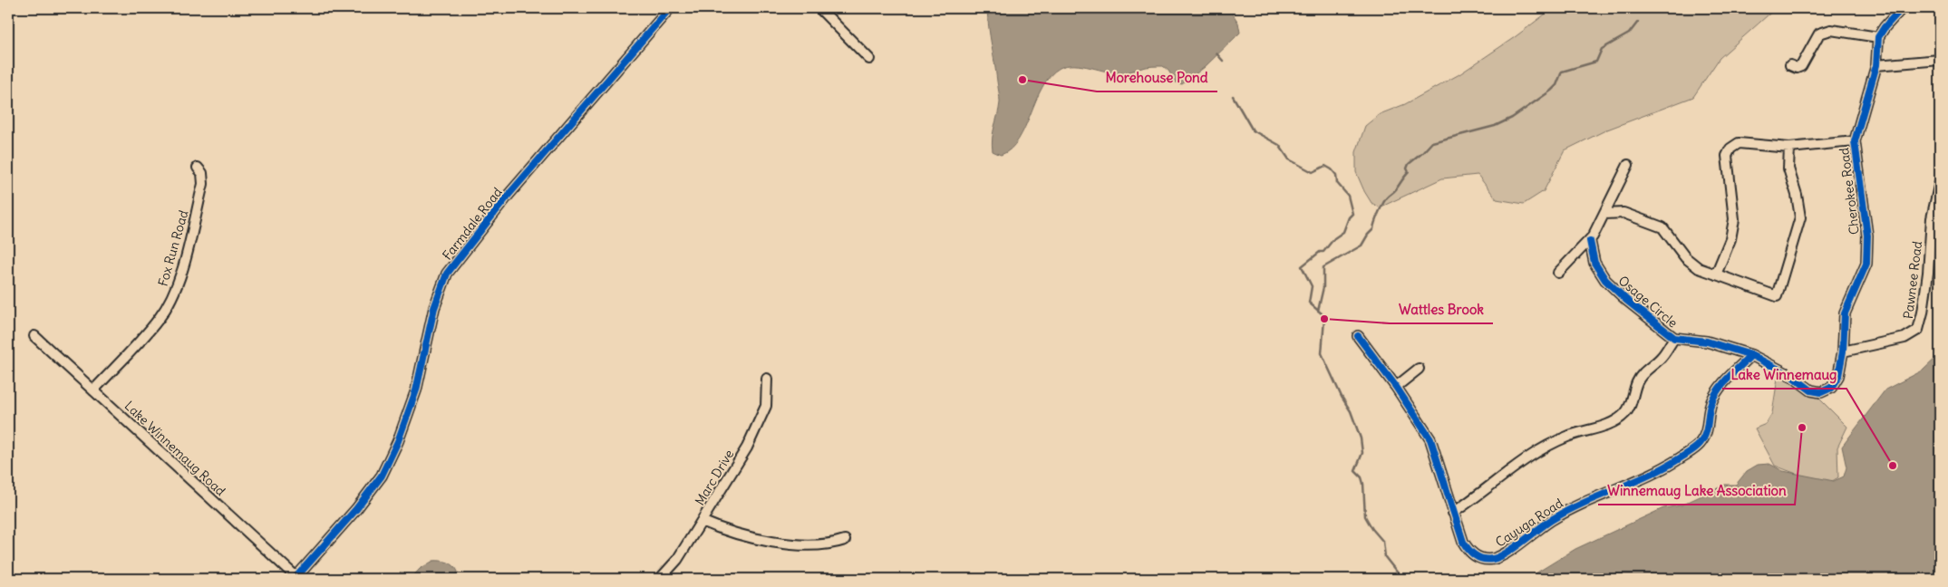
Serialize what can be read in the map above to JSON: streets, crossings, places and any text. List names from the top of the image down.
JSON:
{
  "streets": {
    "street": [
      "Cherokee Road",
      "Farmdale Road",
      "Fox Run Road",
      "Pawnee Road",
      "Osage Circle",
      "Lake Winnemaug Road",
      "Marc Drive",
      "Cayuga Road"
    ]
  },
  "crossings": [
    ["Cherokee Road", "Pawnee Road"],
    ["Cherokee Road", "Osage Circle"],
    ["Farmdale Road", "Lake Winnemaug Road"],
    ["Fox Run Road", "Lake Winnemaug Road"],
    ["Pawnee Road", "Osage Circle"],
    ["Osage Circle", "Cayuga Road"]
  ],
  "places": [
    "Morehouse Pond",
    "Wattles Brook",
    "Winnemaug Lake Association",
    "Lake Winnemaug"
  ]
}
